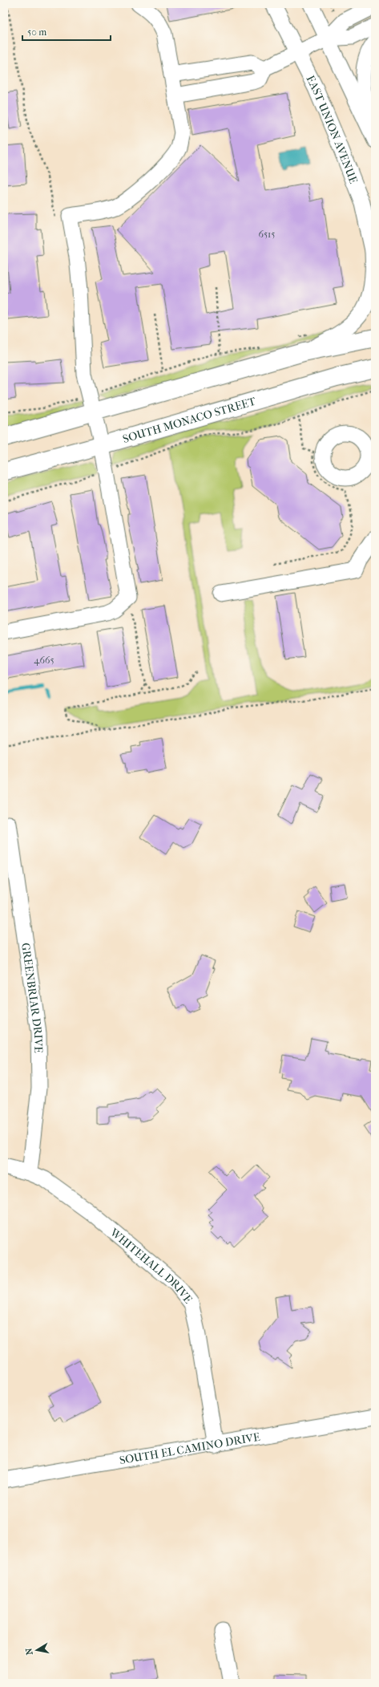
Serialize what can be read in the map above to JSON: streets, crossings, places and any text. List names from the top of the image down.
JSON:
{
  "streets": {
    "main road": ["SOUTH MONACO STREET"],
    "street": [
      "EAST UNION AVENUE",
      "GREENBRIAR DRIVE",
      "WHITEHALL DRIVE",
      "SOUTH EL CAMINO DRIVE"
    ]
  },
  "crossings": [
    ["GREENBRIAR DRIVE", "WHITEHALL DRIVE"],
    ["WHITEHALL DRIVE", "SOUTH EL CAMINO DRIVE"]
  ],
  "house_numbers": ["6515", "4665"],
  "scale_bar": "50 m",
  "north": "left"
}
